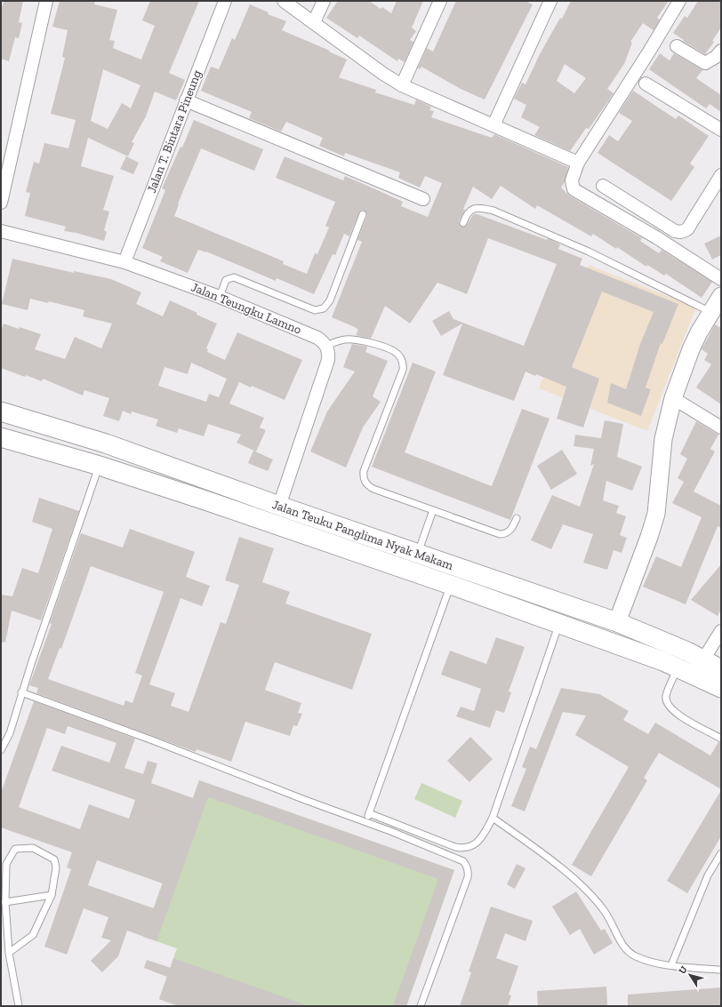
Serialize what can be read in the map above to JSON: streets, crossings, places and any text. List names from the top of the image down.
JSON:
{
  "streets": {
    "main road": ["Jalan Teuku Panglima Nyak Makam"],
    "street": ["Jalan T. Bintara Pineung", "Jalan Teungku Lamno"]
  },
  "crossings": [
    ["Jalan T. Bintara Pineung", "Jalan Teungku Lamno"]
  ],
  "north": "top left"
}
